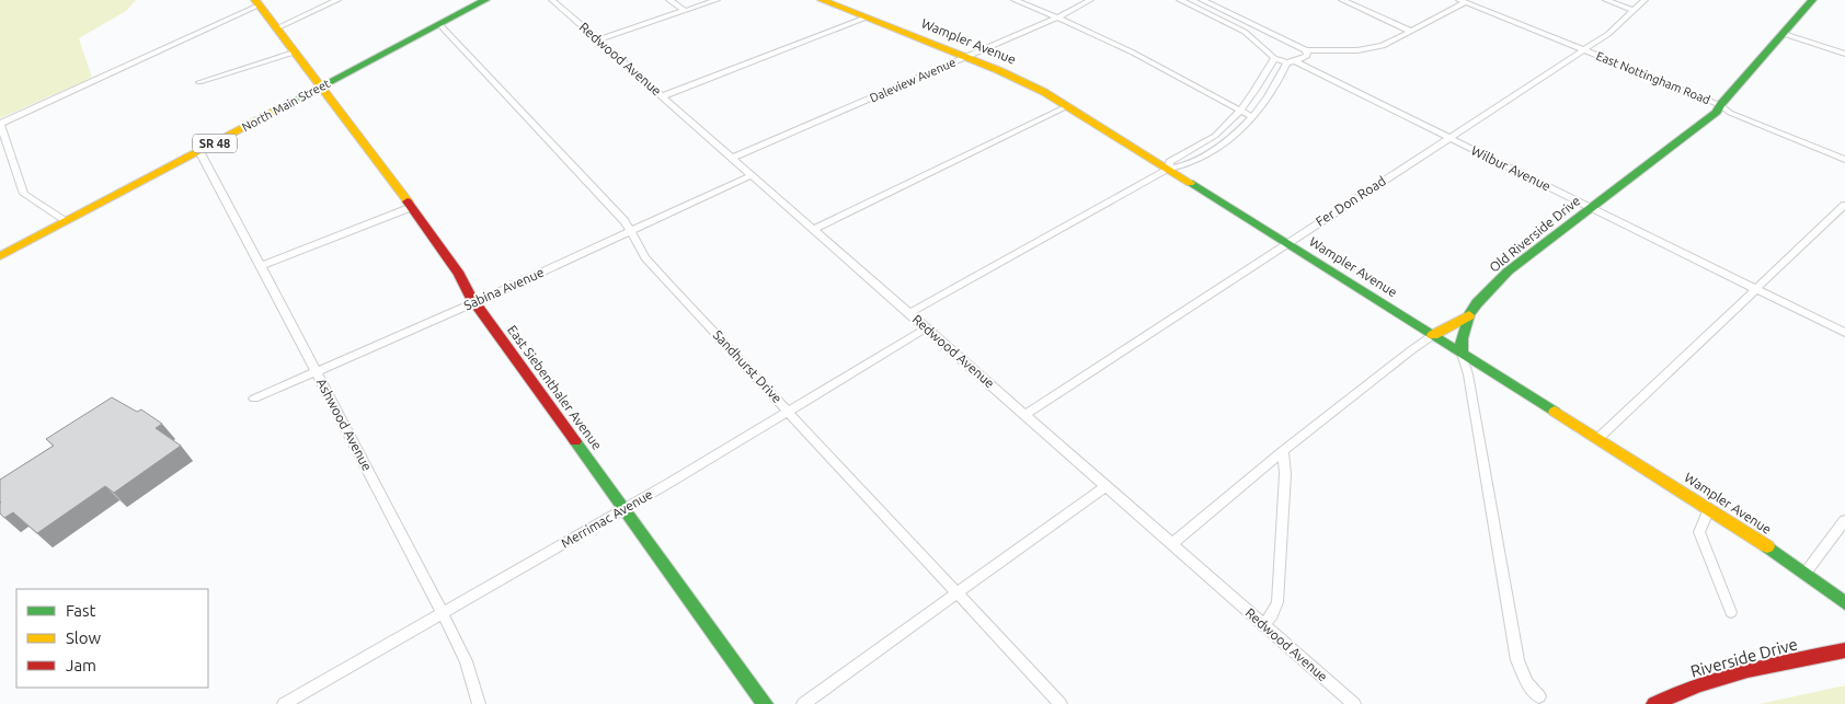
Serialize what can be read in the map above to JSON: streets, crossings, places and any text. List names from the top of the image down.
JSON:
{
  "streets": {
    "street": [
      "Wampler Avenue",
      "Redwood Avenue",
      "East Nottingham Road",
      "Daleview Avenue",
      "North Main Street",
      "SR 48",
      "Wilbur Avenue",
      "Fer Don Road",
      "Old Riverside Drive",
      "Sabina Avenue",
      "Sandhurst Drive",
      "East Siebenthaler Avenue",
      "Ashwood Avenue",
      "Merrimac Avenue",
      "Riverside Drive"
    ]
  },
  "crossings": [
    ["Wampler Avenue", "Daleview Avenue"],
    ["Wampler Avenue", "Fer Don Road"],
    ["Wampler Avenue", "Old Riverside Drive"],
    ["Redwood Avenue", "Daleview Avenue"],
    ["Redwood Avenue", "Fer Don Road"],
    ["Redwood Avenue", "Sabina Avenue"],
    ["Redwood Avenue", "Merrimac Avenue"],
    ["East Nottingham Road", "Fer Don Road"],
    ["East Nottingham Road", "Old Riverside Drive"],
    ["North Main Street", "Sandhurst Drive"],
    ["North Main Street", "East Siebenthaler Avenue"],
    ["North Main Street", "Ashwood Avenue"],
    ["Wilbur Avenue", "Fer Don Road"],
    ["Wilbur Avenue", "Old Riverside Drive"],
    ["Sabina Avenue", "Sandhurst Drive"],
    ["Sabina Avenue", "East Siebenthaler Avenue"],
    ["Sabina Avenue", "Ashwood Avenue"],
    ["Sandhurst Drive", "Merrimac Avenue"],
    ["East Siebenthaler Avenue", "Merrimac Avenue"],
    ["Ashwood Avenue", "Merrimac Avenue"]
  ],
  "legend": ["Fast", "Slow", "Jam"]
}
